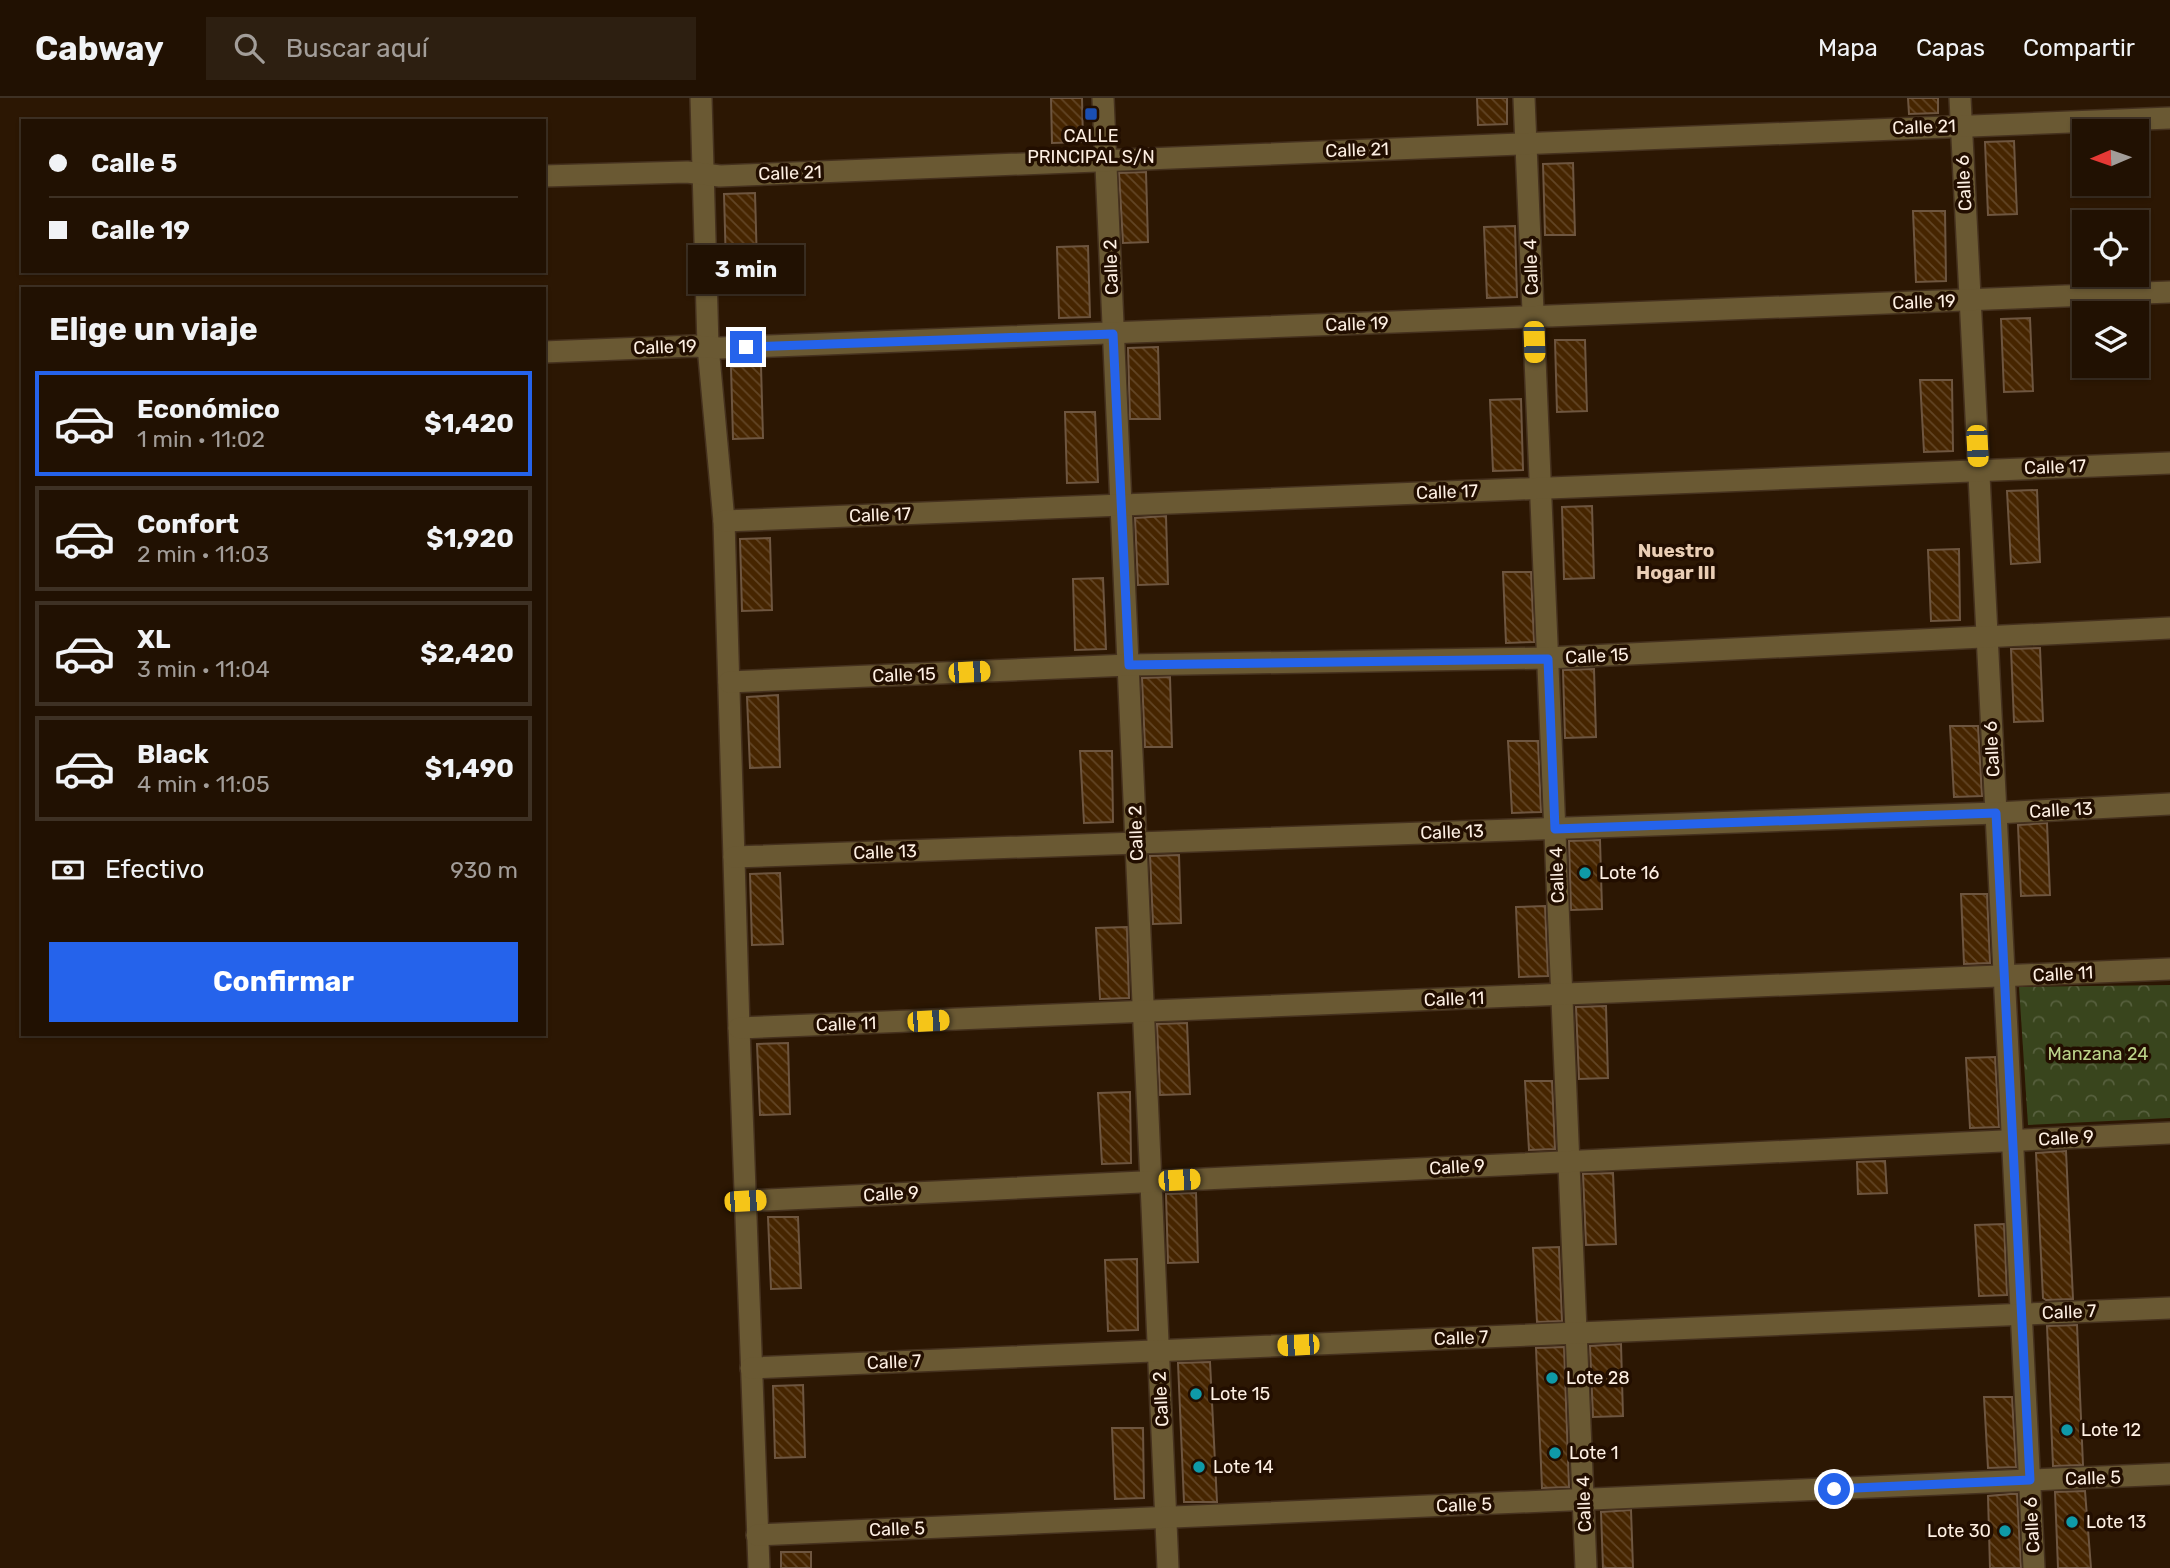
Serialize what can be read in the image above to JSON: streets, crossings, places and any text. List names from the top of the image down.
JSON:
{
  "streets": {
    "street": [
      "Calle 21",
      "Calle 6",
      "Calle 2",
      "Calle 4",
      "Calle 19",
      "Calle 17",
      "Calle 15",
      "Calle 13",
      "Calle 11",
      "Calle 9",
      "Calle 7",
      "Calle 5"
    ]
  },
  "crossings": [
    ["Calle 21", "Calle 6"],
    ["Calle 21", "Calle 2"],
    ["Calle 21", "Calle 4"],
    ["Calle 6", "Calle 19"],
    ["Calle 6", "Calle 17"],
    ["Calle 6", "Calle 15"],
    ["Calle 6", "Calle 13"],
    ["Calle 6", "Calle 11"],
    ["Calle 6", "Calle 9"],
    ["Calle 6", "Calle 7"],
    ["Calle 6", "Calle 5"],
    ["Calle 2", "Calle 19"],
    ["Calle 2", "Calle 17"],
    ["Calle 2", "Calle 15"],
    ["Calle 2", "Calle 13"],
    ["Calle 2", "Calle 11"],
    ["Calle 2", "Calle 9"],
    ["Calle 2", "Calle 7"],
    ["Calle 2", "Calle 5"],
    ["Calle 4", "Calle 19"],
    ["Calle 4", "Calle 17"],
    ["Calle 4", "Calle 15"],
    ["Calle 4", "Calle 13"],
    ["Calle 4", "Calle 11"],
    ["Calle 4", "Calle 9"],
    ["Calle 4", "Calle 7"],
    ["Calle 4", "Calle 5"]
  ],
  "districts": ["Nuestro Hogar III"],
  "parks": ["Manzana 24"],
  "places": {
    "transit": ["CALLE PRINCIPAL S/N"],
    "other": [
      "Lote 16",
      "Lote 28",
      "Lote 15",
      "Lote 12",
      "Lote 1",
      "Lote 14",
      "Lote 13",
      "Lote 30"
    ]
  },
  "north": "left",
  "page": {
    "header": "Cabway",
    "search": "Buscar aquí",
    "nav": ["Mapa", "Capas", "Compartir"],
    "banner": ["Calle 5", "Calle 19"],
    "bubble": "3 min",
    "heading": "Elige un viaje",
    "list": [
      {
        "name": "Económico",
        "note": "1 min · 11:02",
        "value": "$1,420"
      },
      {
        "name": "Confort",
        "note": "2 min · 11:03",
        "value": "$1,920"
      },
      {
        "name": "XL",
        "note": "3 min · 11:04",
        "value": "$2,420"
      },
      {
        "name": "Black",
        "note": "4 min · 11:05",
        "value": "$1,490"
      }
    ],
    "pay": ["Efectivo", "930 m"],
    "buttons": "Confirmar"
  }
}
